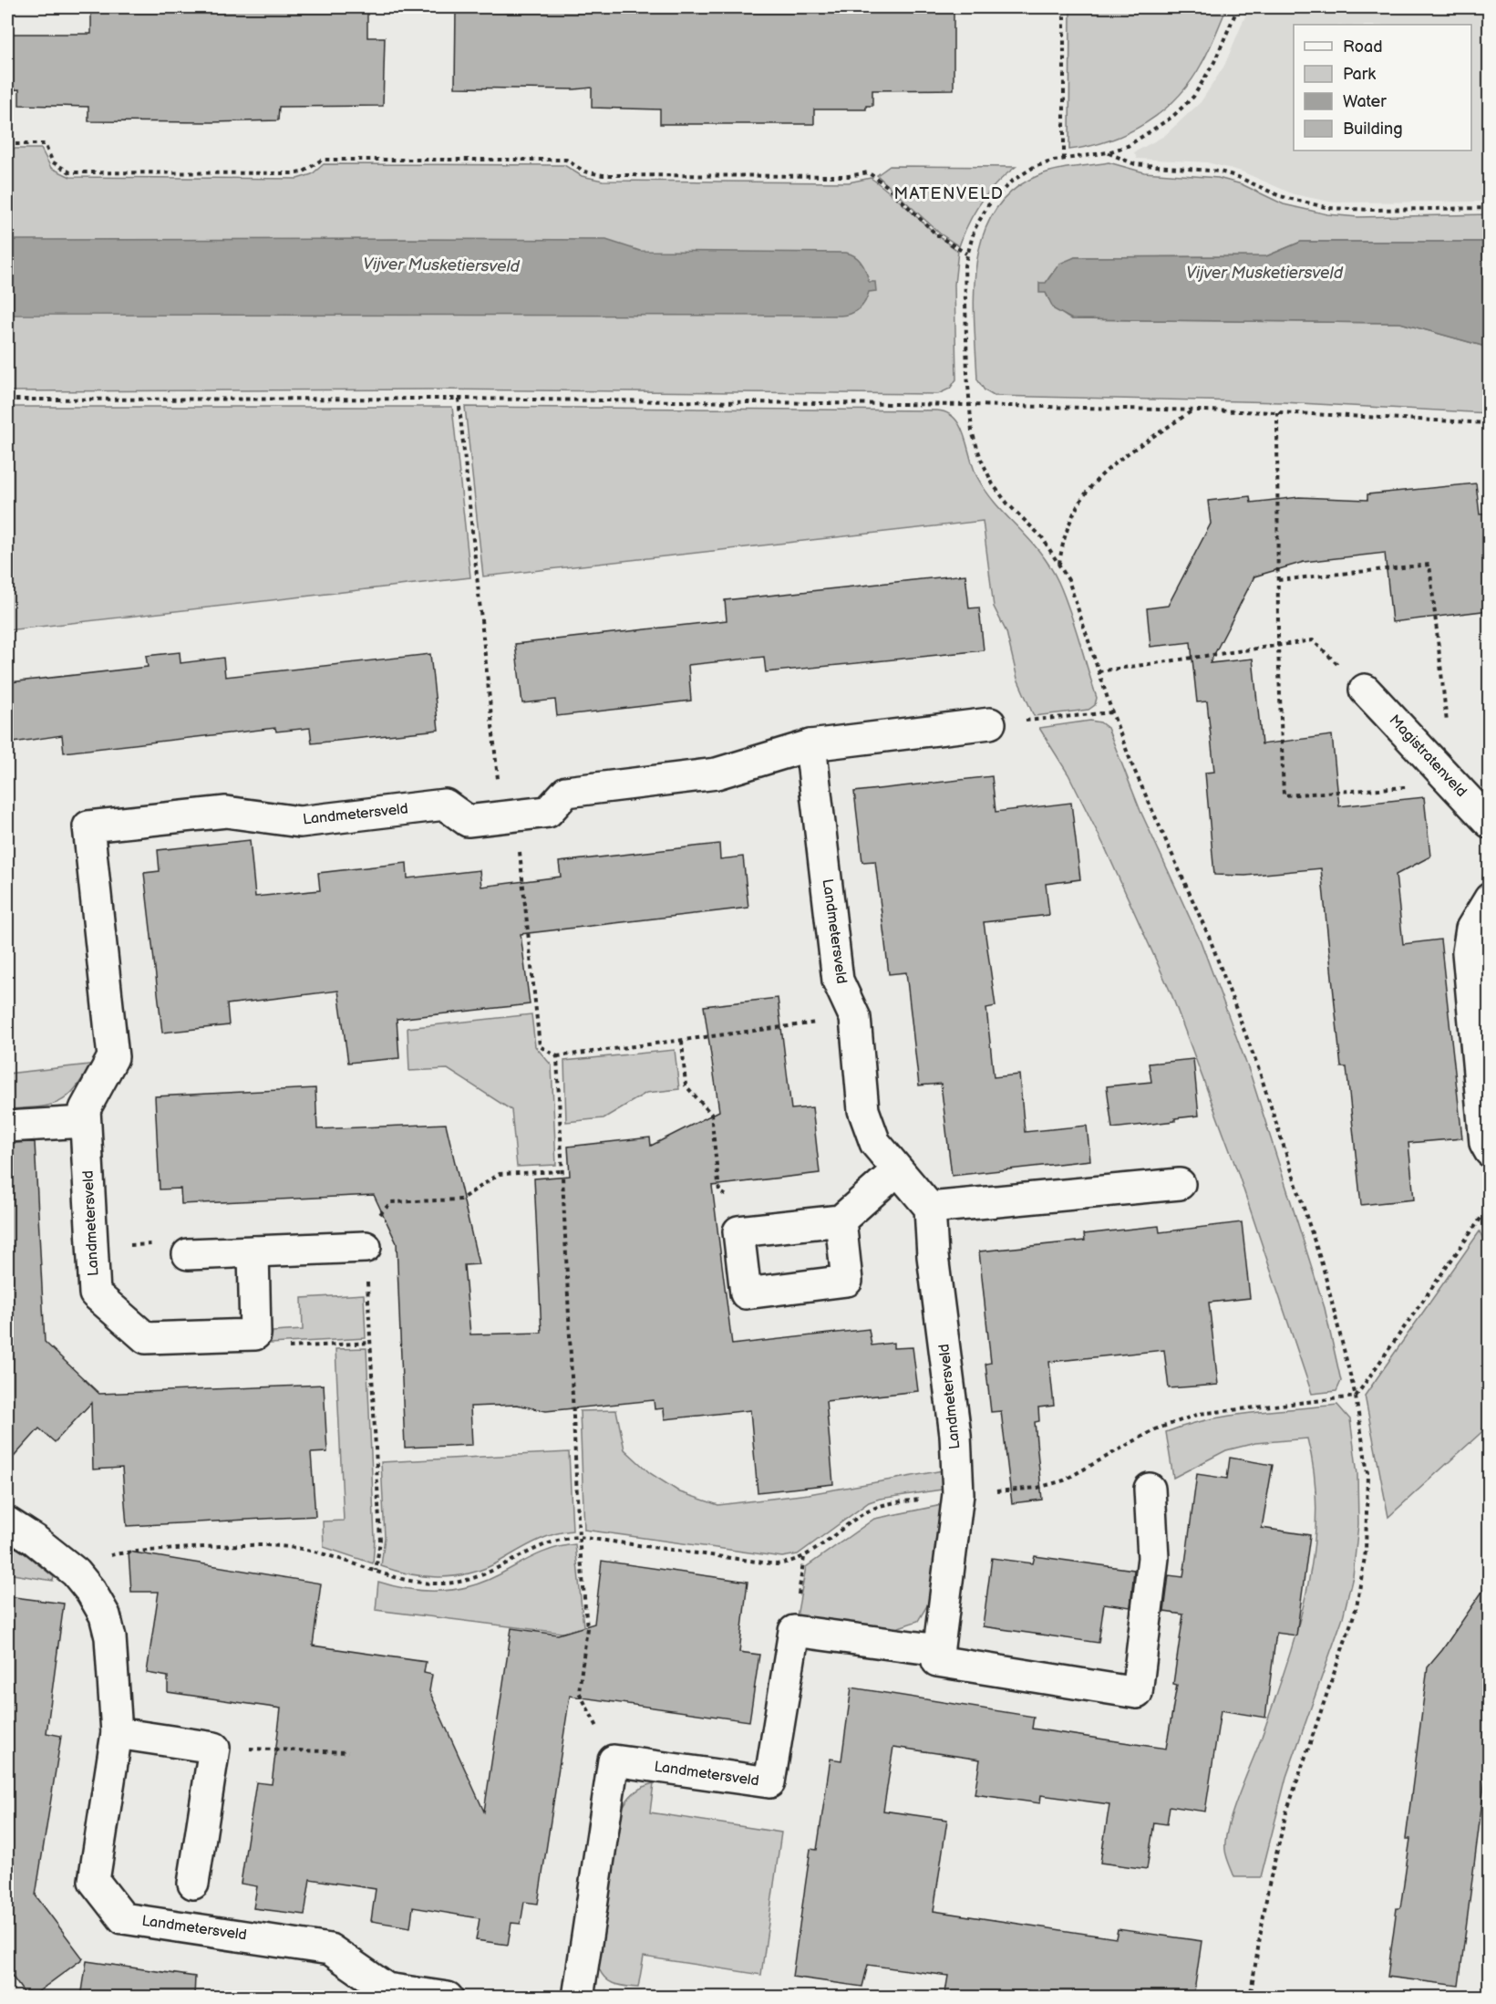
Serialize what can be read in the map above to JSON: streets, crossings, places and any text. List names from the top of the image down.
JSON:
{
  "streets": {
    "street": ["Magistratenveld", "Landmetersveld"]
  },
  "districts": ["MATENVELD"],
  "water": ["Vijver Musketiersveld"],
  "legend": [
    "Road",
    "Park",
    "Water",
    "Building"
  ]
}
